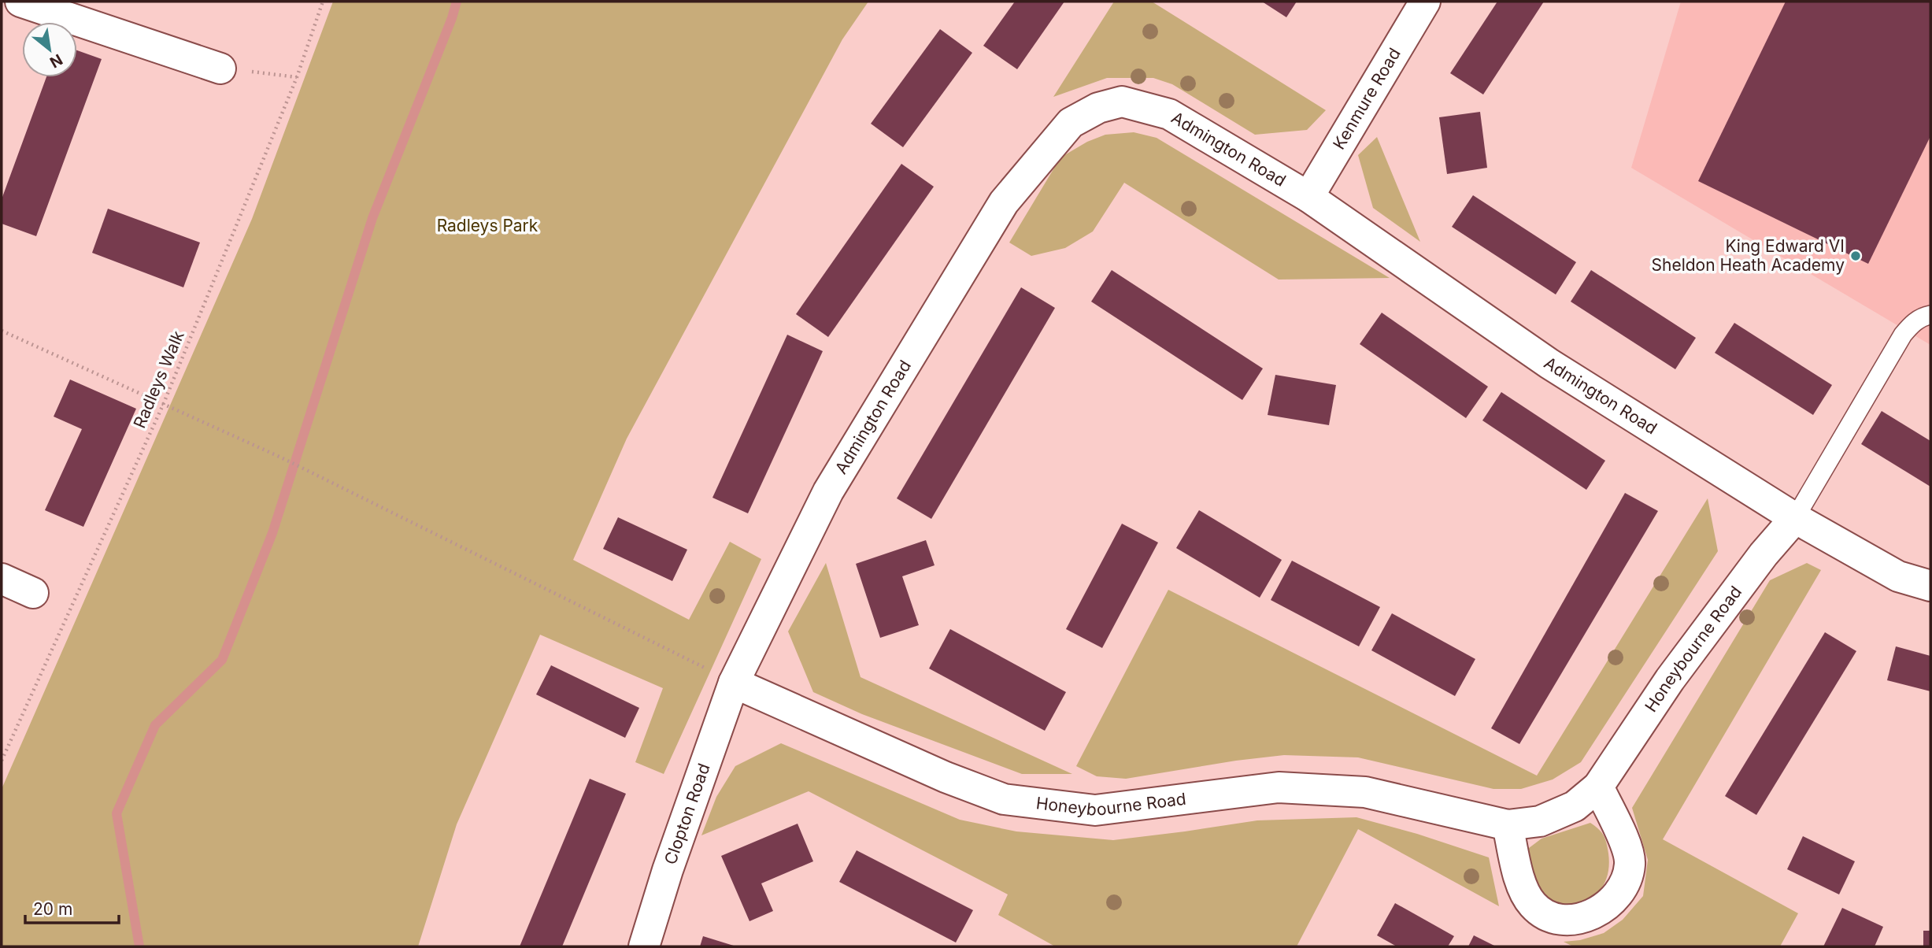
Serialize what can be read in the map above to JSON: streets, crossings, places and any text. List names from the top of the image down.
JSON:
{
  "streets": {
    "street": [
      "Kenmure Road",
      "Admington Road",
      "Honeybourne Road",
      "Clopton Road"
    ],
    "path": ["Radleys Walk"]
  },
  "crossings": [
    ["Kenmure Road", "Admington Road"],
    ["Admington Road", "Honeybourne Road"],
    ["Admington Road", "Clopton Road"],
    ["Honeybourne Road", "Clopton Road"]
  ],
  "parks": ["Radleys Park"],
  "places": ["King Edward VI Sheldon Heath Academy"],
  "scale_bar": "20 m",
  "north": "bottom right"
}
